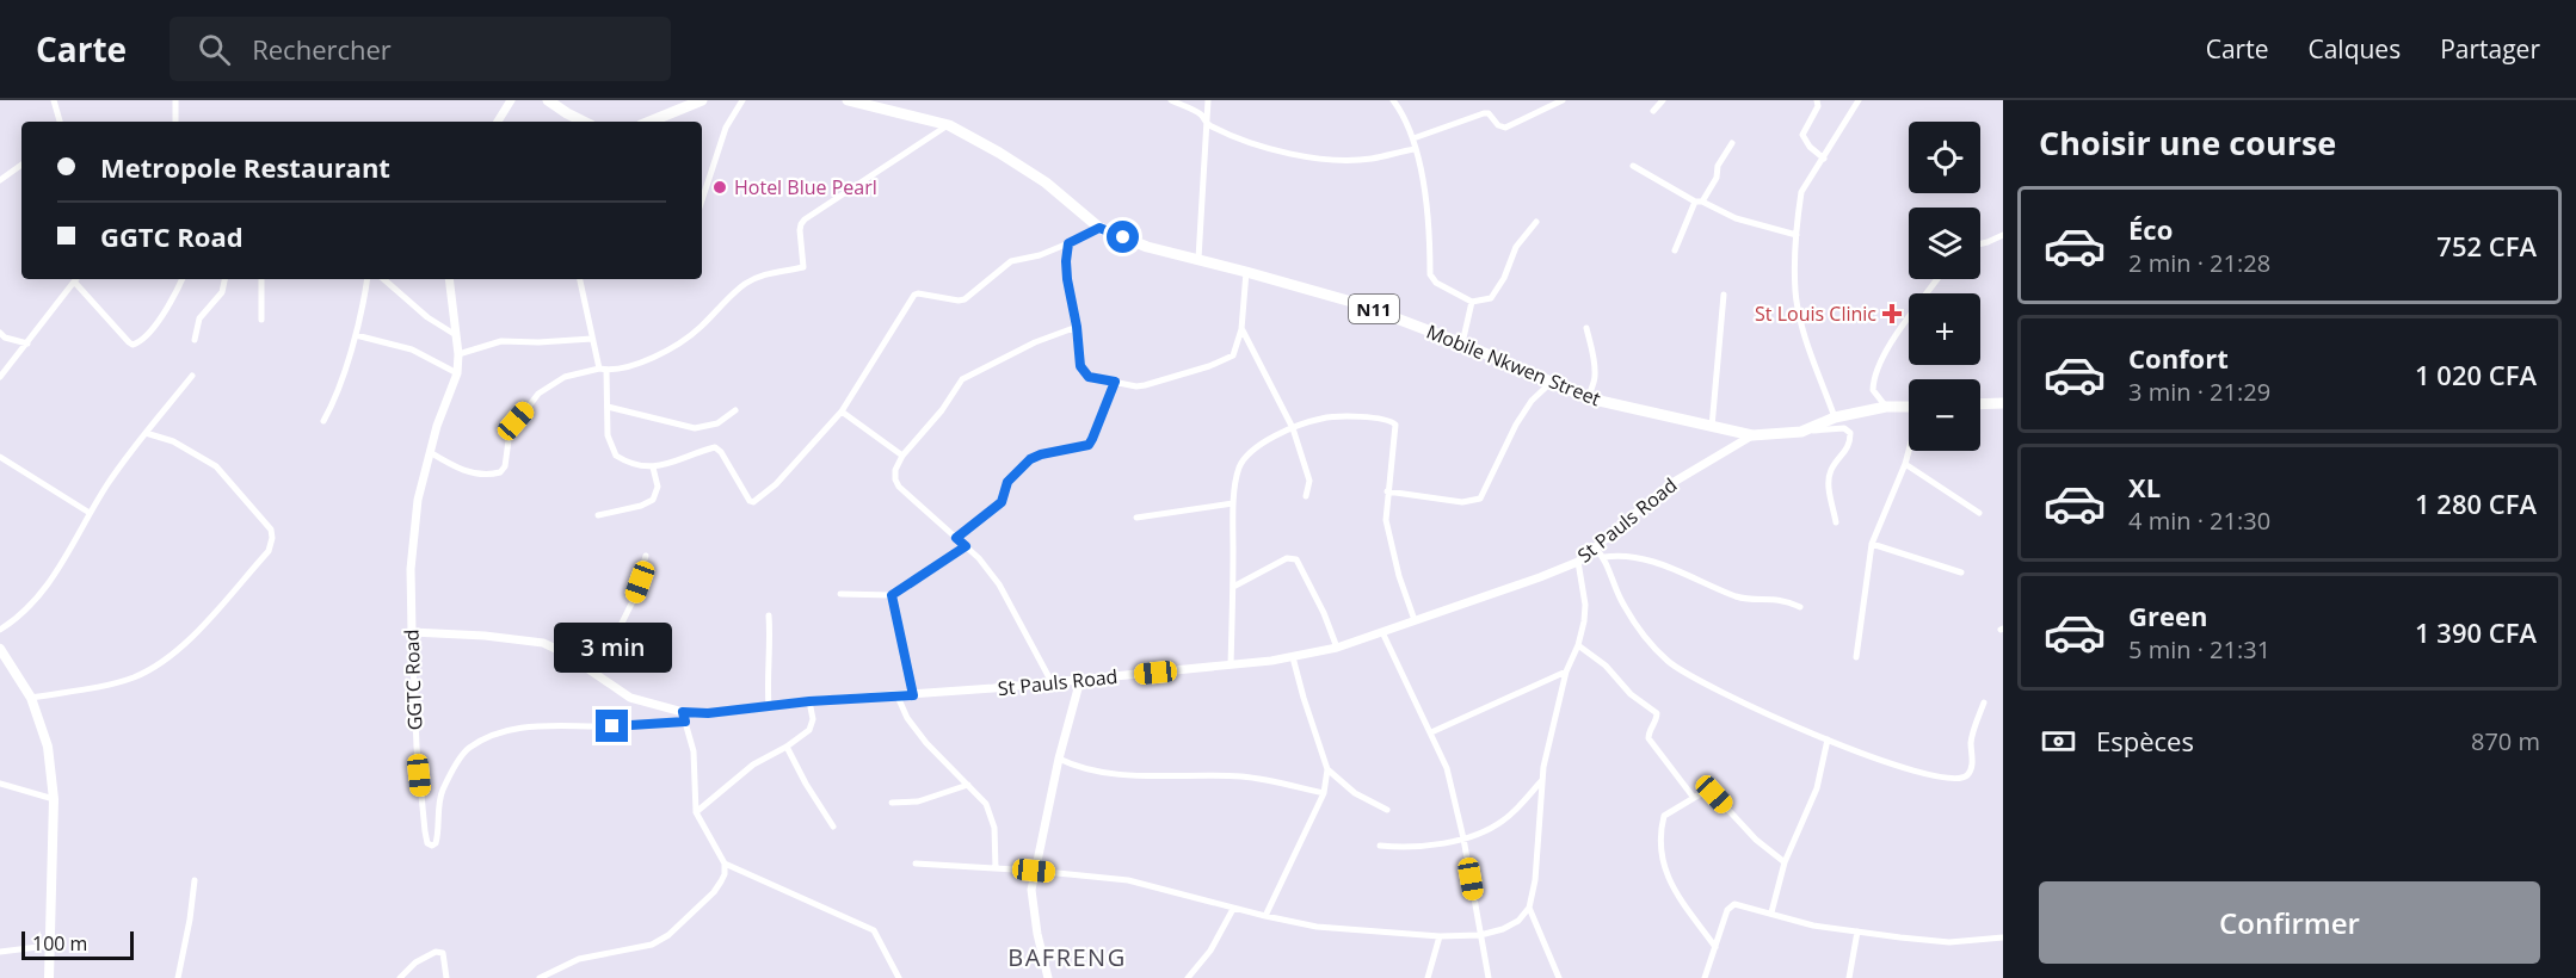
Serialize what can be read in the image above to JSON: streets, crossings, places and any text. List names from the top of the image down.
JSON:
{
  "streets": {
    "highway": ["N11", "Mobile Nkwen Street"],
    "street": ["St Pauls Road", "GGTC Road"]
  },
  "crossings": [
    ["Mobile Nkwen Street", "St Pauls Road"],
    ["St Pauls Road", "GGTC Road"]
  ],
  "districts": ["BAFRENG"],
  "places": {
    "other": ["Hotel Blue Pearl"],
    "health": ["St Louis Clinic"]
  },
  "scale_bar": "100 m",
  "page": {
    "header": "Carte",
    "search": "Rechercher",
    "nav": ["Carte", "Calques", "Partager"],
    "heading": "Choisir une course",
    "map_buttons": ["+", "−"],
    "banner": ["Metropole Restaurant", "GGTC Road"],
    "list": [
      {
        "name": "Éco",
        "note": "2 min · 21:28",
        "value": "752 CFA"
      },
      {
        "name": "Confort",
        "note": "3 min · 21:29",
        "value": "1 020 CFA"
      },
      {
        "name": "XL",
        "note": "4 min · 21:30",
        "value": "1 280 CFA"
      },
      {
        "name": "Green",
        "note": "5 min · 21:31",
        "value": "1 390 CFA"
      }
    ],
    "bubble": "3 min",
    "pay": ["Espèces", "870 m"],
    "buttons": "Confirmer",
    "scale": "100 m"
  }
}
